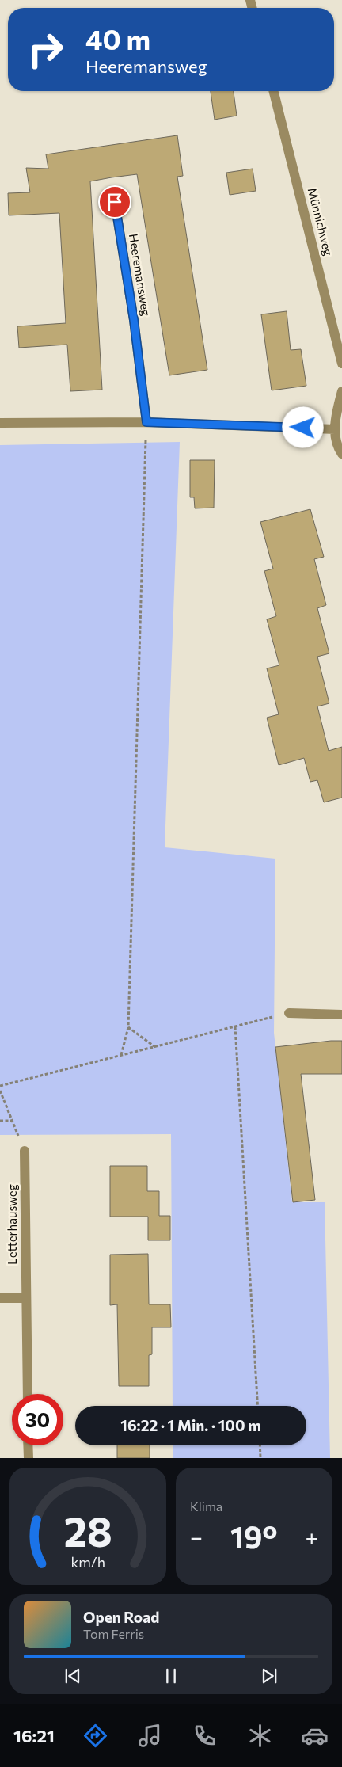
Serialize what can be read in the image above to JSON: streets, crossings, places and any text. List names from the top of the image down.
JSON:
{
  "streets": {
    "street": ["Münnichweg", "Heeremansweg", "Letterhausweg"]
  },
  "page": {
    "turn": ["40 m", "Heeremansweg"],
    "limit": "30",
    "trip": "16:22 · 1 Min. · 100 m",
    "tile": "Klima",
    "heat": ["−", "19°", "+"],
    "song": ["Open Road", "Tom Ferris"],
    "tabs": "16:21",
    "gauge": ["28", "km/h"]
  }
}
